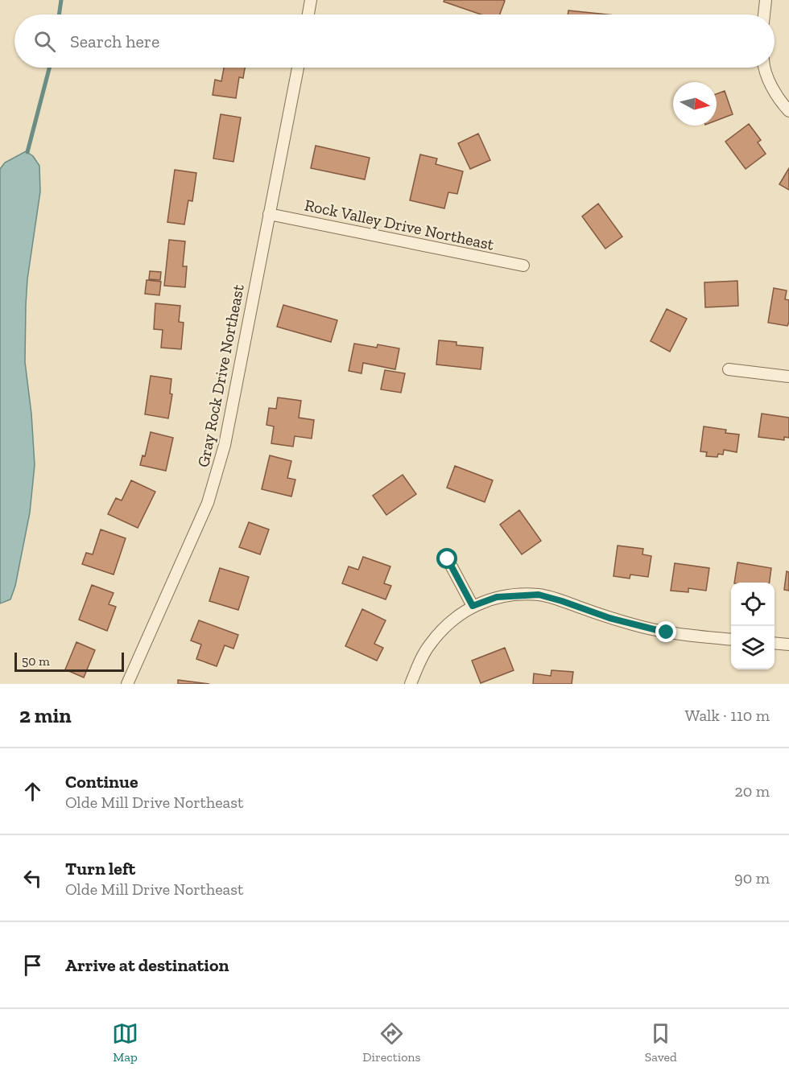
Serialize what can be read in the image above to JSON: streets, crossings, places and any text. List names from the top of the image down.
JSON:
{
  "streets": {
    "street": ["Rock Valley Drive Northeast", "Gray Rock Drive Northeast"]
  },
  "crossings": [
    ["Rock Valley Drive Northeast", "Gray Rock Drive Northeast"]
  ],
  "scale_bar": "50 m",
  "north": "right",
  "page": {
    "search": "Search here",
    "scale": "50 m",
    "heading": ["2 min", "Walk · 110 m"],
    "list": [
      ["Continue", "Olde Mill Drive Northeast", "20 m"],
      ["Turn left", "Olde Mill Drive Northeast", "90 m"],
      "Arrive at destination"
    ],
    "nav": ["Map", "Directions", "Saved"]
  }
}
